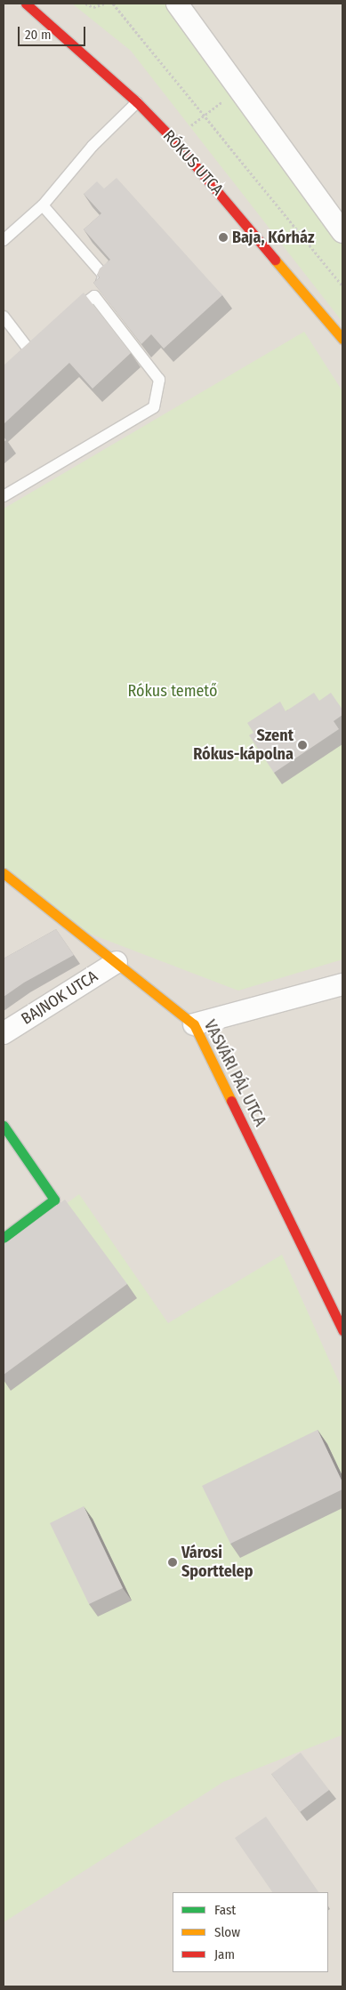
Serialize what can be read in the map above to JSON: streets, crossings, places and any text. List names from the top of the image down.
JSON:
{
  "streets": {
    "street": ["RÓKUS UTCA", "BAJNOK UTCA", "VASVÁRI PÁL UTCA"]
  },
  "crossings": [
    ["BAJNOK UTCA", "VASVÁRI PÁL UTCA"]
  ],
  "parks": ["Rókus temető"],
  "places": ["Baja, Kórház", "Szent Rókus-kápolna", "Városi Sporttelep"],
  "legend": ["Fast", "Slow", "Jam"],
  "scale_bar": "20 m"
}
